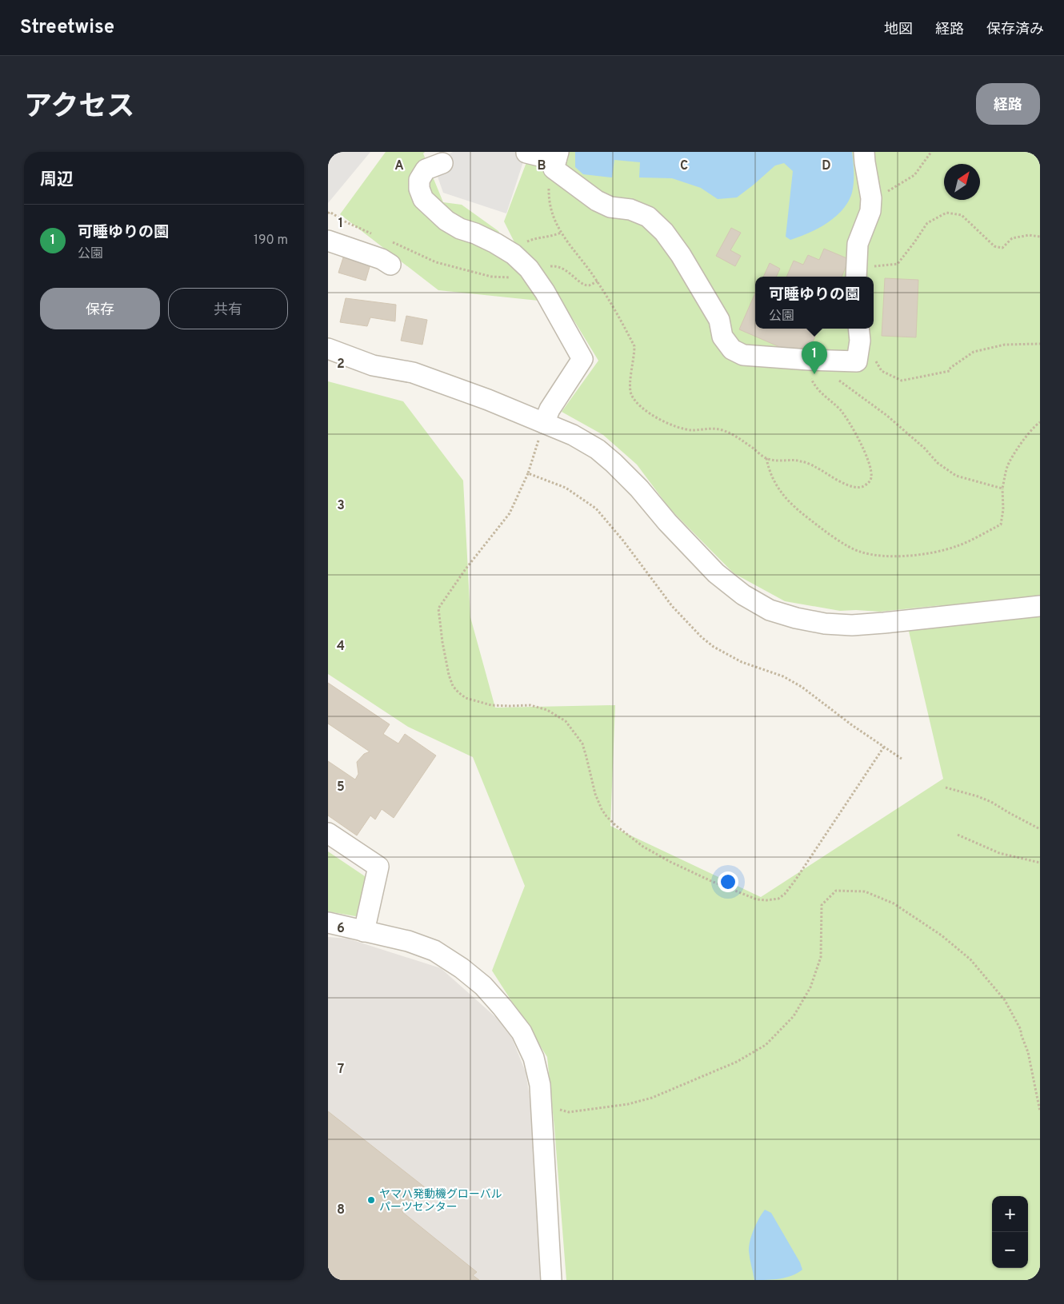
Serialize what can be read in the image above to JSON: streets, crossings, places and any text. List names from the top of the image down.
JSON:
{
  "places": ["ヤマハ発動機グローバル パーツセンター"],
  "north": "top right",
  "page": {
    "header": "Streetwise",
    "nav": ["地図", "経路", "保存済み"],
    "title": "アクセス",
    "buttons": [
      "経路",
      ["保存", "共有"]
    ],
    "heading": "周辺",
    "list": [
      {
        "mark": "1",
        "name": "可睡ゆりの園",
        "note": "公園",
        "value": "190 m"
      }
    ],
    "popup": ["可睡ゆりの園", "公園"],
    "pins": "1",
    "map_buttons": ["+", "−"]
  },
  "grid": {
    "columns": [
      "A",
      "B",
      "C",
      "D"
    ],
    "rows": [
      "1",
      "2",
      "3",
      "4",
      "5",
      "6",
      "7",
      "8"
    ]
  }
}
